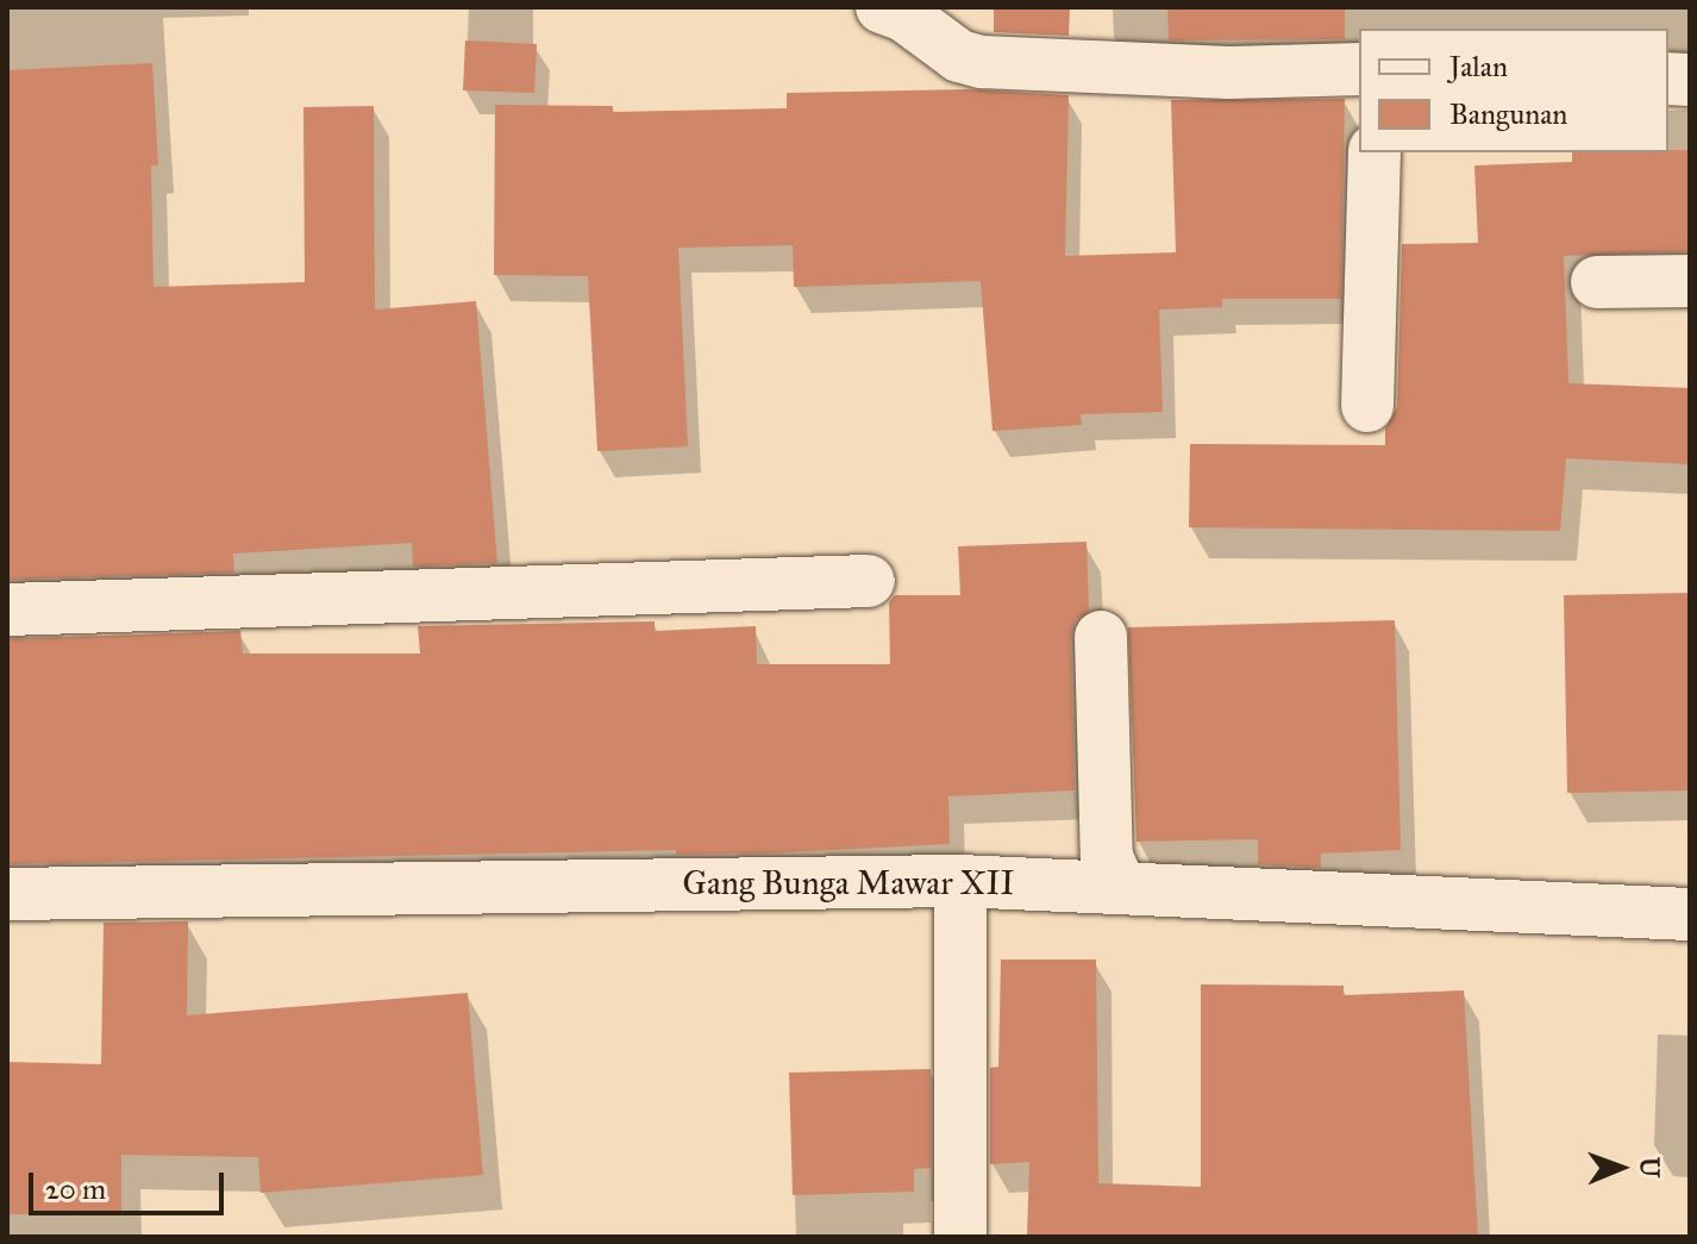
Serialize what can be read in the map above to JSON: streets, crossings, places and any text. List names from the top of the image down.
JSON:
{
  "streets": {
    "street": ["Gang Bunga Mawar XII"]
  },
  "legend": ["Jalan", "Bangunan"],
  "scale_bar": "20 m",
  "north": "right"
}
